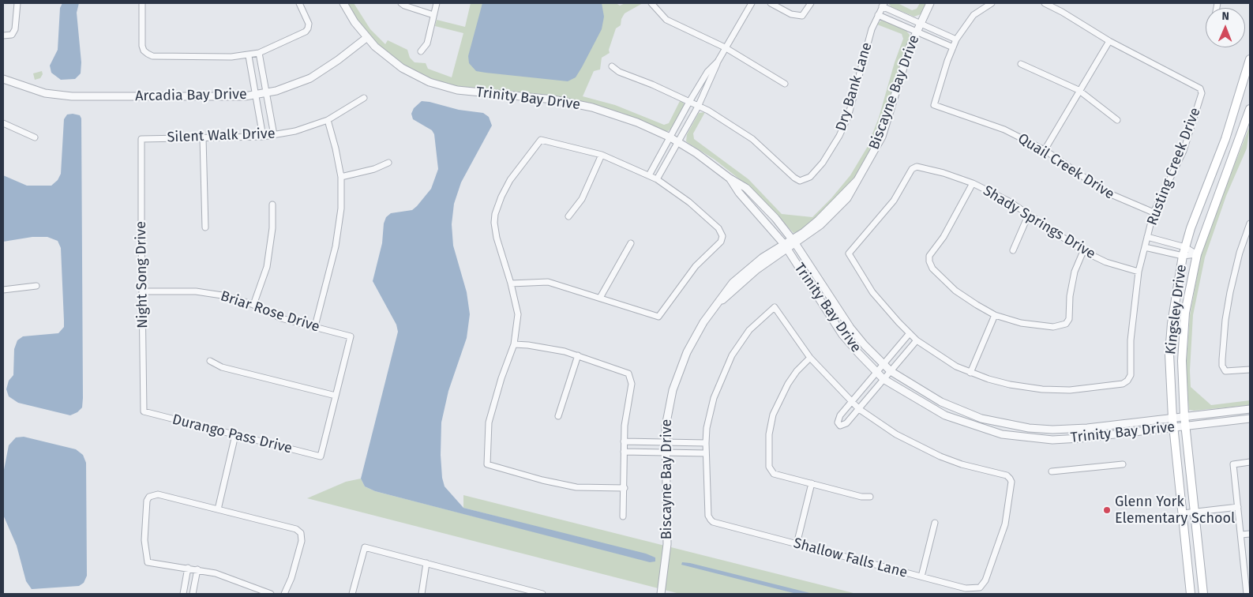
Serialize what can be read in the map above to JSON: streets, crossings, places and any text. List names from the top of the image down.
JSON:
{
  "streets": {
    "main road": ["Kingsley Drive"],
    "street": [
      "Dry Bank Lane",
      "Biscayne Bay Drive",
      "Arcadia Bay Drive",
      "Trinity Bay Drive",
      "Silent Walk Drive",
      "Quail Creek Drive",
      "Rusting Creek Drive",
      "Shady Springs Drive",
      "Night Song Drive",
      "Briar Rose Drive",
      "Durango Pass Drive",
      "Shallow Falls Lane"
    ]
  },
  "crossings": [
    ["Biscayne Bay Drive", "Trinity Bay Drive"],
    ["Arcadia Bay Drive", "Trinity Bay Drive"],
    ["Trinity Bay Drive", "Kingsley Drive"],
    ["Silent Walk Drive", "Night Song Drive"],
    ["Quail Creek Drive", "Rusting Creek Drive"],
    ["Rusting Creek Drive", "Shady Springs Drive"],
    ["Night Song Drive", "Briar Rose Drive"],
    ["Night Song Drive", "Durango Pass Drive"],
    ["Briar Rose Drive", "Durango Pass Drive"]
  ],
  "places": ["Glenn York Elementary School"],
  "north": "top"
}
